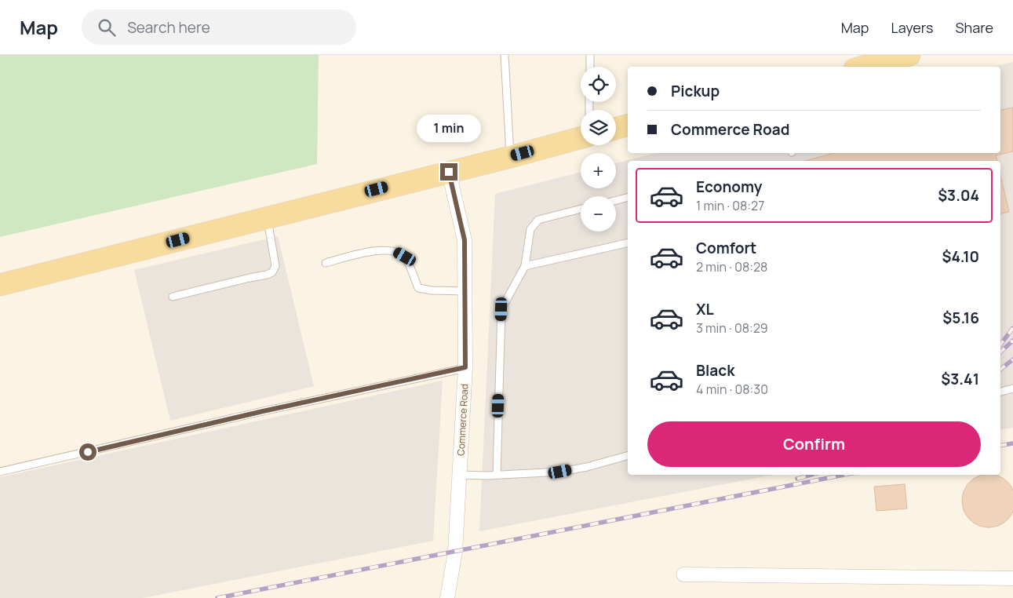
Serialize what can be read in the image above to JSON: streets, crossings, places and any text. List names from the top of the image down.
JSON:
{
  "streets": {
    "street": ["Commerce Road"]
  },
  "page": {
    "header": "Map",
    "search": "Search here",
    "nav": ["Map", "Layers", "Share"],
    "map_buttons": ["+", "−"],
    "banner": ["Pickup", "Commerce Road"],
    "bubble": "1 min",
    "list": [
      {
        "name": "Economy",
        "note": "1 min · 08:27",
        "value": "$3.04"
      },
      {
        "name": "Comfort",
        "note": "2 min · 08:28",
        "value": "$4.10"
      },
      {
        "name": "XL",
        "note": "3 min · 08:29",
        "value": "$5.16"
      },
      {
        "name": "Black",
        "note": "4 min · 08:30",
        "value": "$3.41"
      }
    ],
    "buttons": "Confirm"
  }
}
